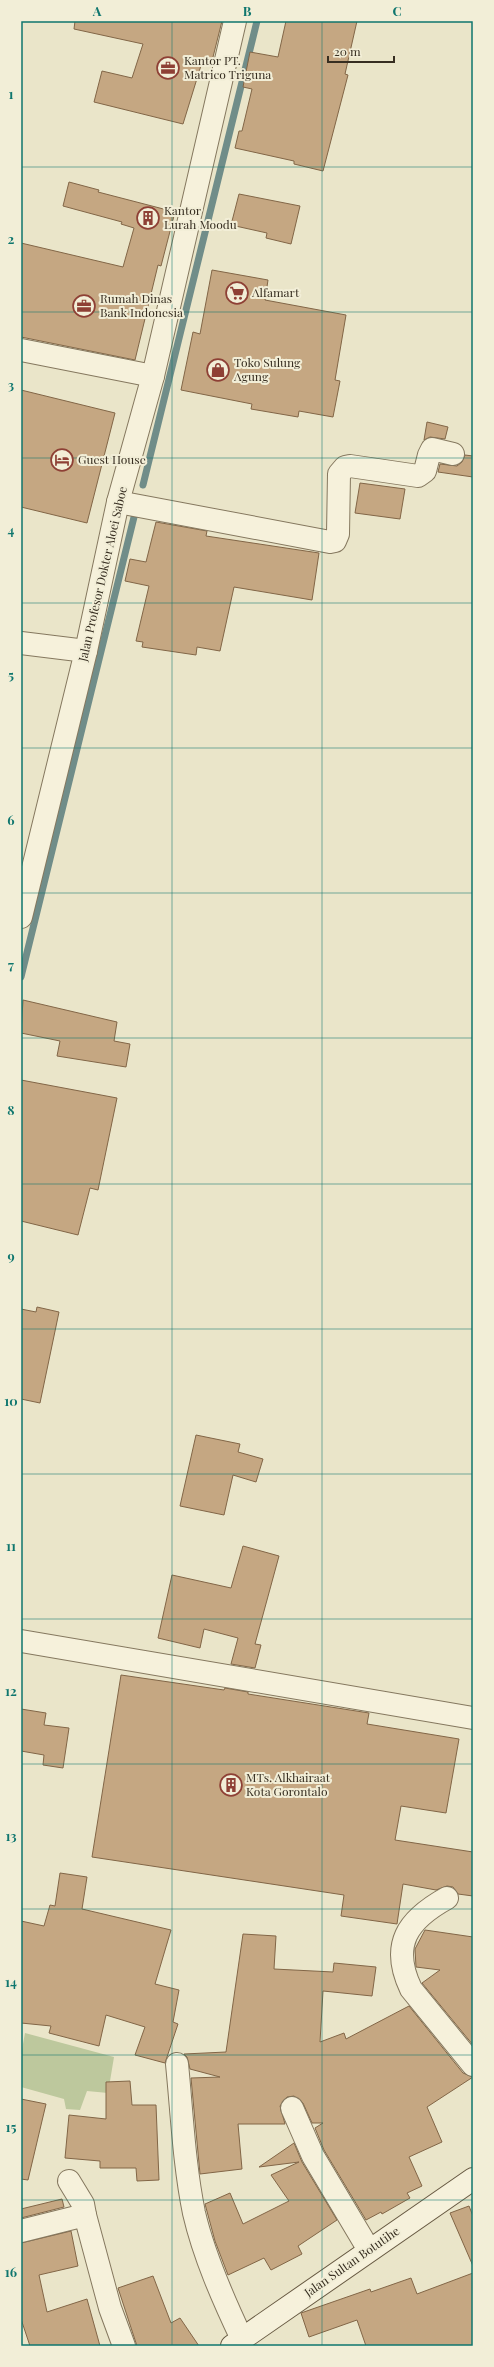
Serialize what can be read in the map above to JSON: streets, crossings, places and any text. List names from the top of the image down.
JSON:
{
  "streets": {
    "street": ["Jalan Profesor Dokter Aloei Saboe", "Jalan Sultan Botutihe"]
  },
  "places": {
    "office": ["Kantor PT. Matrico Triguna", "Rumah Dinas Bank Indonesia"],
    "building": ["Kantor Lurah Moodu", "MTs. Alkhairaat Kota Gorontalo"],
    "supermarket": ["Alfamart"],
    "shop": ["Toko Sulung Agung"],
    "hotel": ["Guest House"]
  },
  "scale_bar": "20 m",
  "grid": {
    "columns": ["A", "B", "C"],
    "rows": [
      "1",
      "2",
      "3",
      "4",
      "5",
      "6",
      "7",
      "8",
      "9",
      "10",
      "11",
      "12",
      "13",
      "14",
      "15",
      "16"
    ]
  }
}
